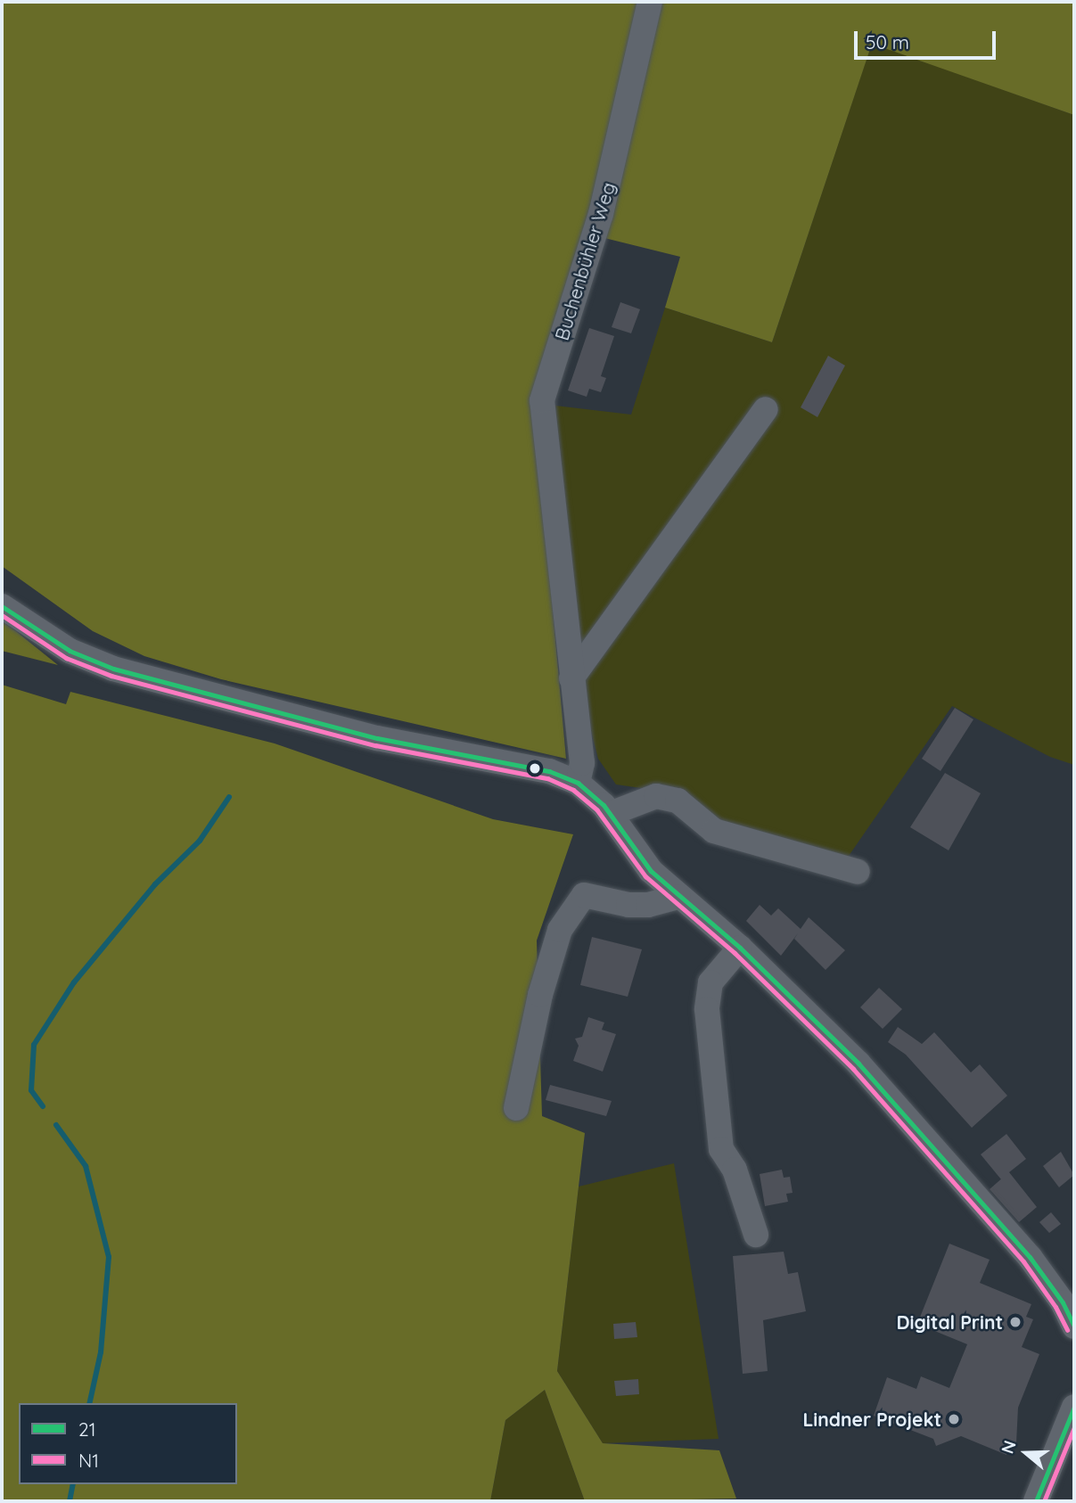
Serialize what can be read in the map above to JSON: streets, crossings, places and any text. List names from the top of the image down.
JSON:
{
  "streets": {
    "street": ["Buchenbühler Weg"]
  },
  "places": ["Digital Print", "Lindner Projekt"],
  "lines": ["transit line 21", "transit line N1"],
  "legend": ["21", "N1"],
  "scale_bar": "50 m",
  "north": "left"
}
